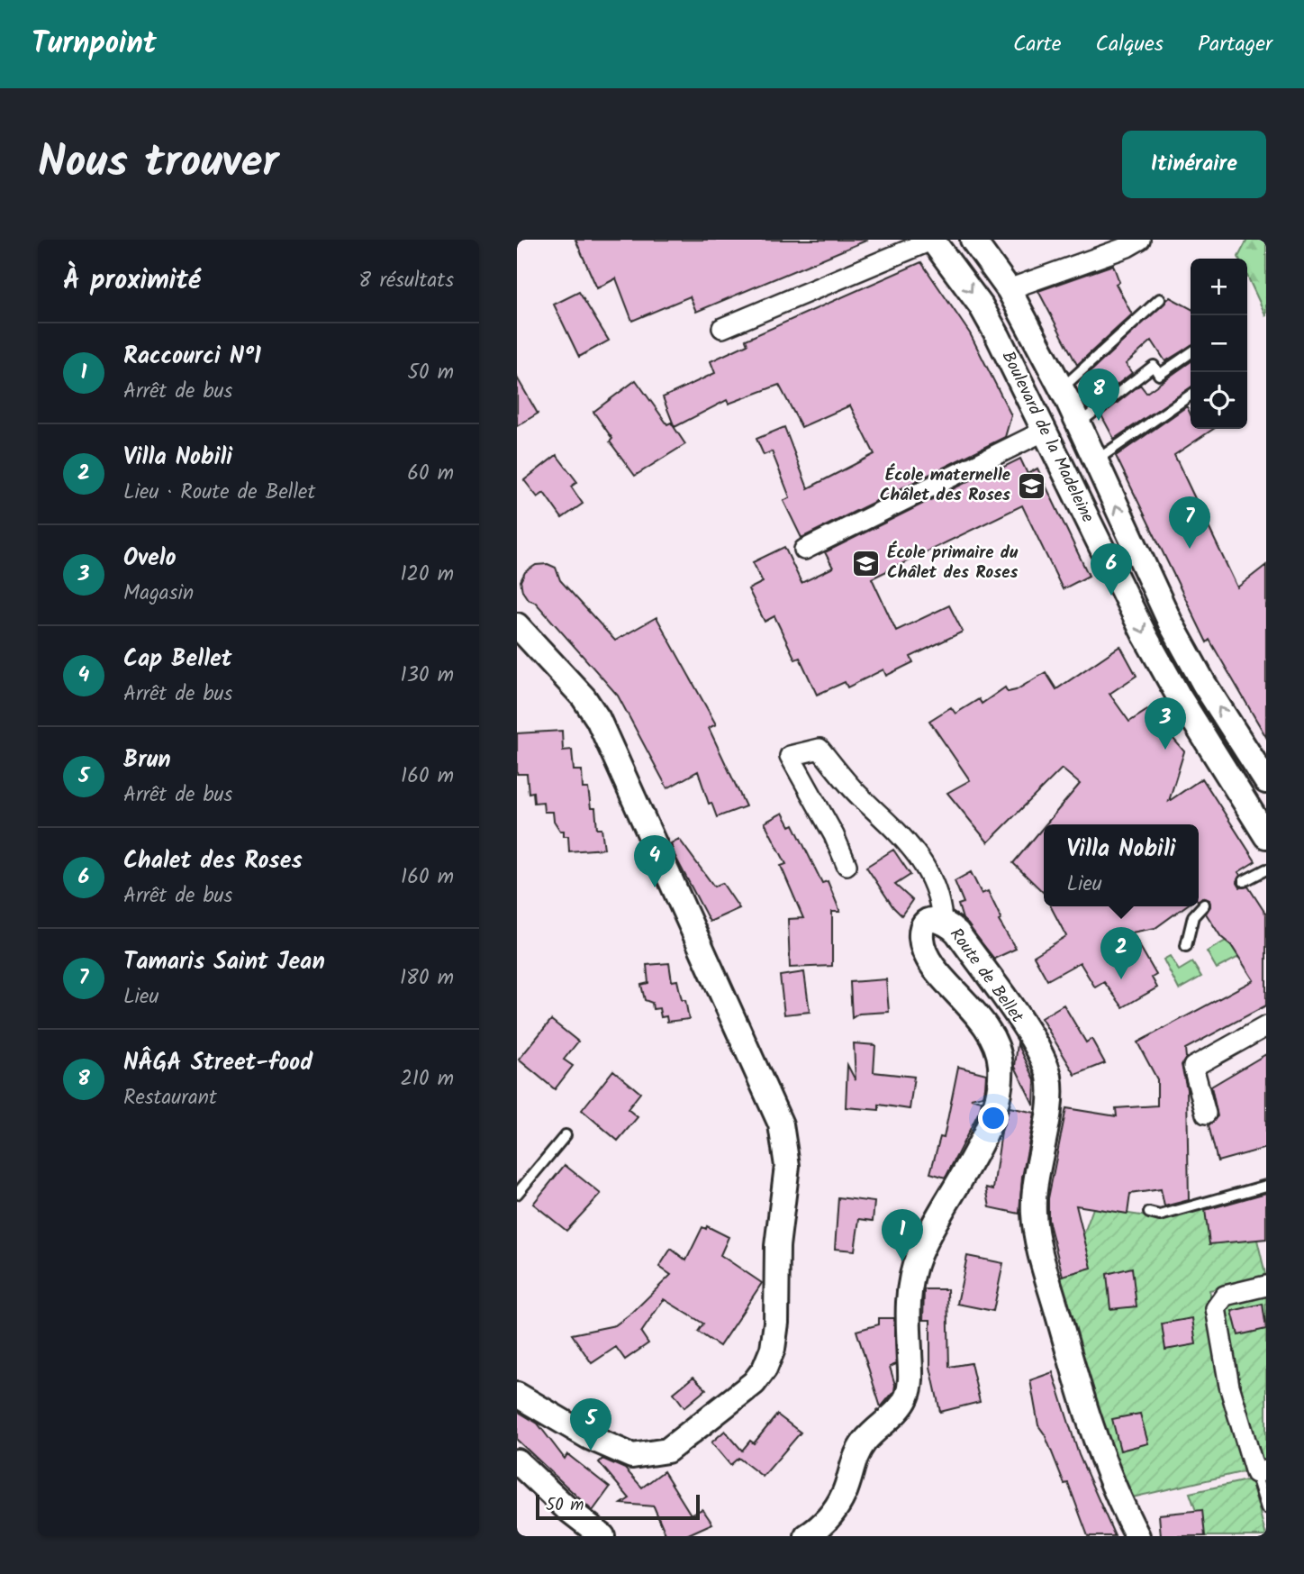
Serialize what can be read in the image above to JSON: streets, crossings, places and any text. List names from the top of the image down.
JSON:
{
  "streets": {
    "street": ["Boulevard de la Madeleine", "Route de Bellet"]
  },
  "places": {
    "school or university": ["École maternelle Châlet des Roses", "École primaire du Châlet des Roses"]
  },
  "scale_bar": "50 m",
  "page": {
    "header": "Turnpoint",
    "nav": ["Carte", "Calques", "Partager"],
    "title": "Nous trouver",
    "buttons": "Itinéraire",
    "heading": ["À proximité", "8 résultats"],
    "map_buttons": ["+", "−"],
    "list": [
      {
        "mark": "1",
        "name": "Raccourci N°1",
        "note": "Arrêt de bus",
        "value": "50 m"
      },
      {
        "mark": "2",
        "name": "Villa Nobili",
        "note": "Lieu · Route de Bellet",
        "value": "60 m"
      },
      {
        "mark": "3",
        "name": "Ovelo",
        "note": "Magasin",
        "value": "120 m"
      },
      {
        "mark": "4",
        "name": "Cap Bellet",
        "note": "Arrêt de bus",
        "value": "130 m"
      },
      {
        "mark": "5",
        "name": "Brun",
        "note": "Arrêt de bus",
        "value": "160 m"
      },
      {
        "mark": "6",
        "name": "Chalet des Roses",
        "note": "Arrêt de bus",
        "value": "160 m"
      },
      {
        "mark": "7",
        "name": "Tamaris Saint Jean",
        "note": "Lieu",
        "value": "180 m"
      },
      {
        "mark": "8",
        "name": "NÂGA Street-food",
        "note": "Restaurant",
        "value": "210 m"
      }
    ],
    "pins": [
      "8",
      "7",
      "6",
      "3",
      "4",
      "2",
      "1",
      "5"
    ],
    "popup": ["Villa Nobili", "Lieu"],
    "scale": "50 m"
  }
}
